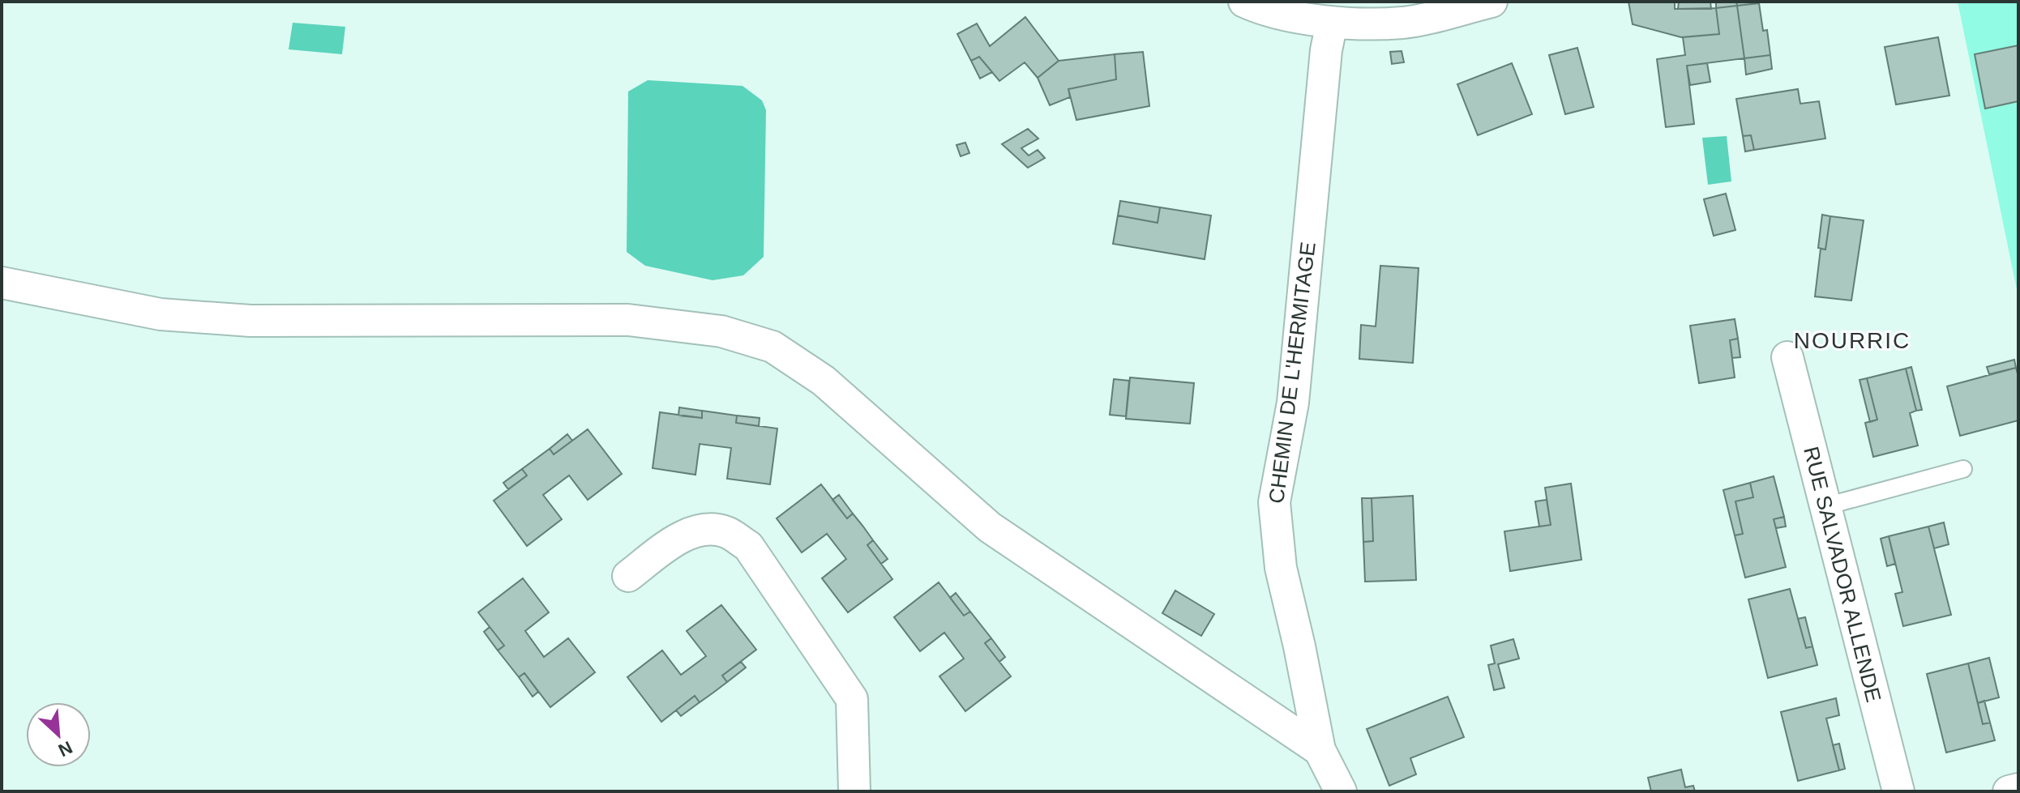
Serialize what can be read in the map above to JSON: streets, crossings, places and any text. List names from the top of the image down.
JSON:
{
  "streets": {
    "street": ["CHEMIN DE L'HERMITAGE", "RUE SALVADOR ALLENDE"]
  },
  "districts": ["NOURRIC"],
  "north": "bottom right"
}
